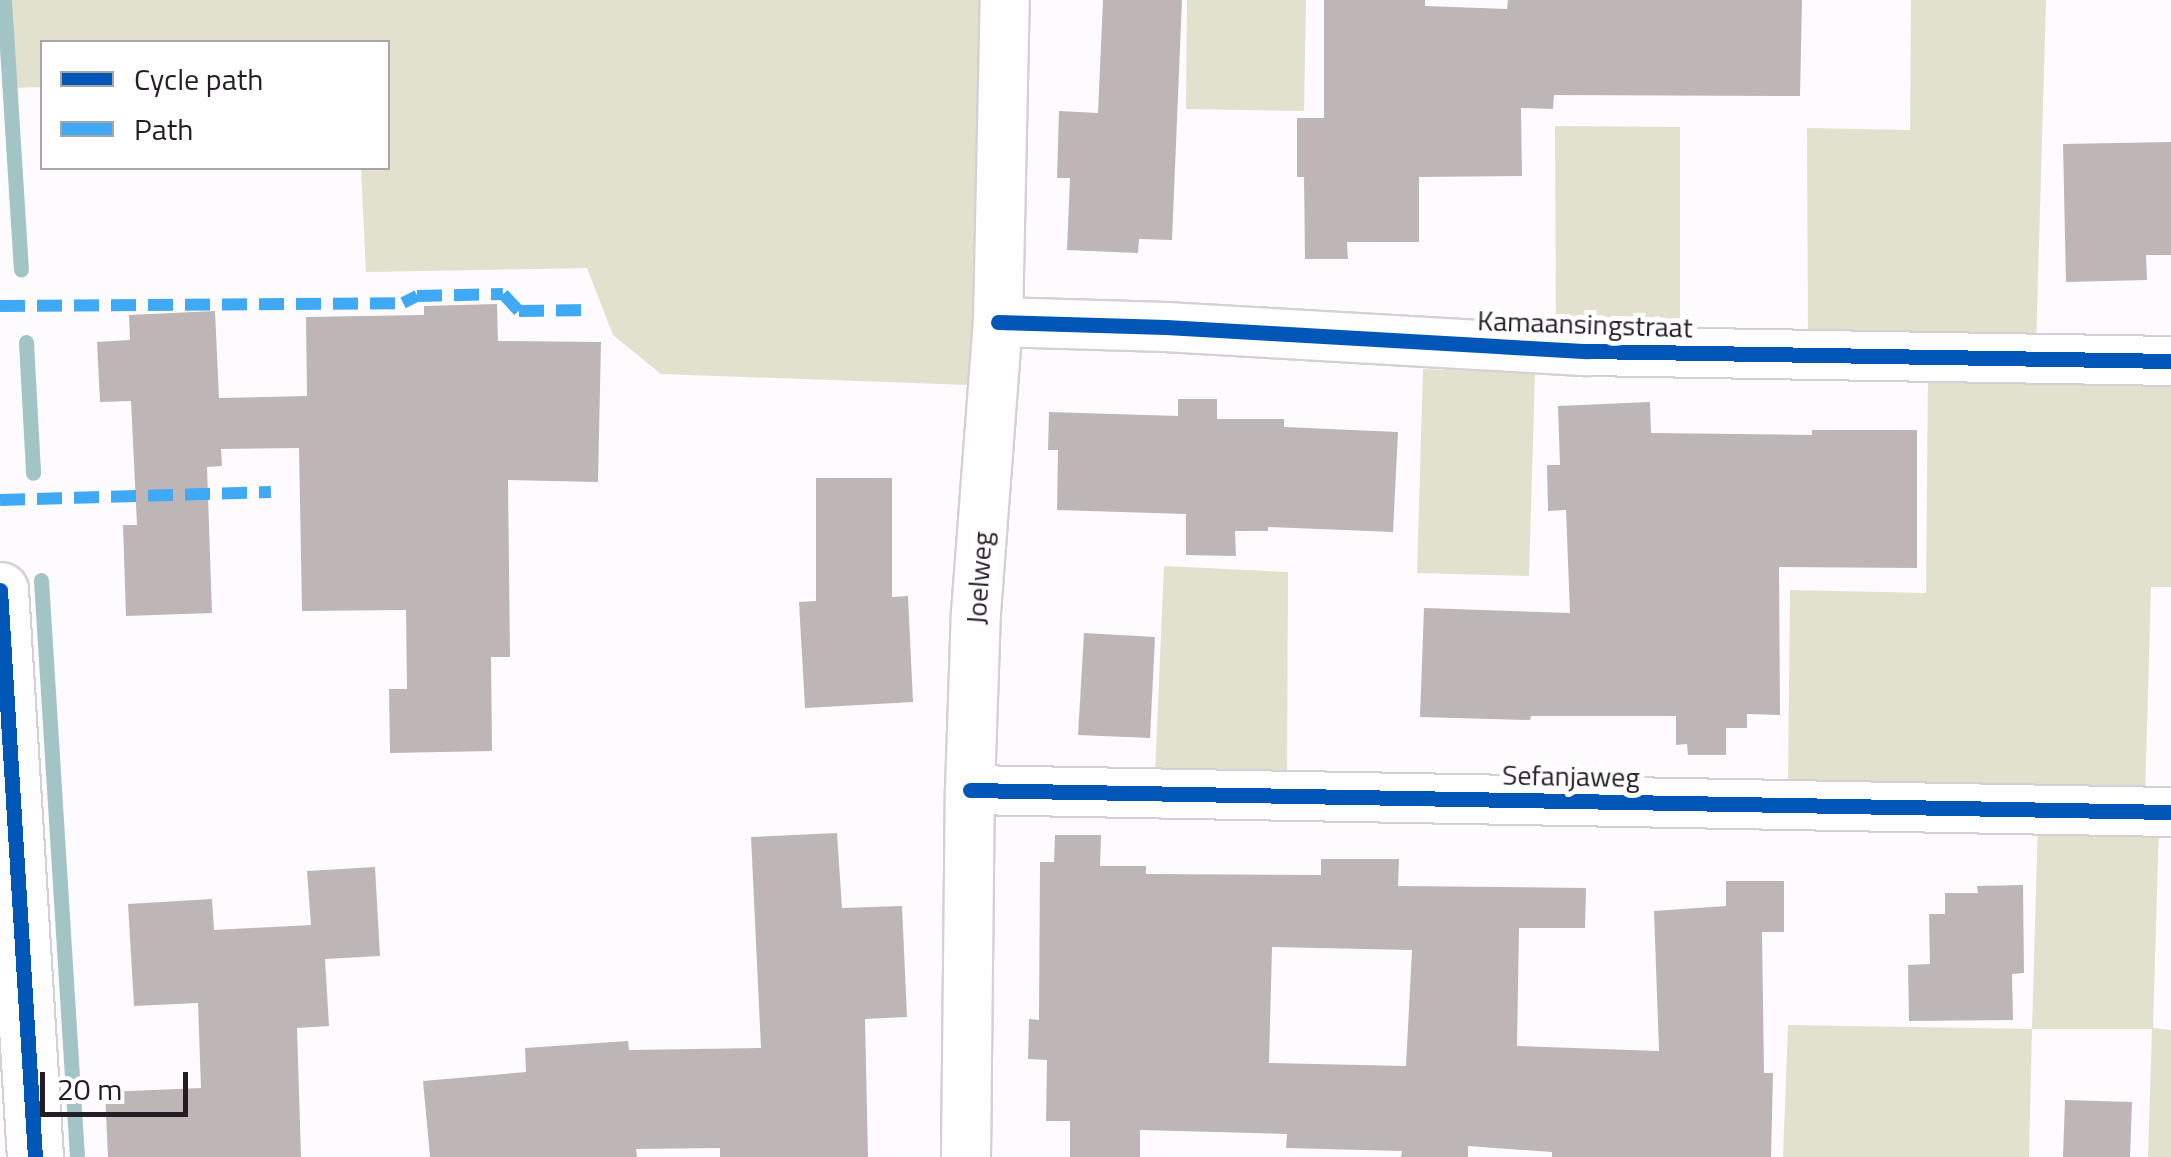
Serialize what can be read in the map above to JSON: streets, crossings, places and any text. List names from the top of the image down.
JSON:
{
  "streets": {
    "street": ["Kamaansingstraat", "Joelweg", "Sefanjaweg"]
  },
  "crossings": [
    ["Kamaansingstraat", "Joelweg"],
    ["Joelweg", "Sefanjaweg"]
  ],
  "legend": ["Cycle path", "Path"],
  "scale_bar": "20 m"
}
